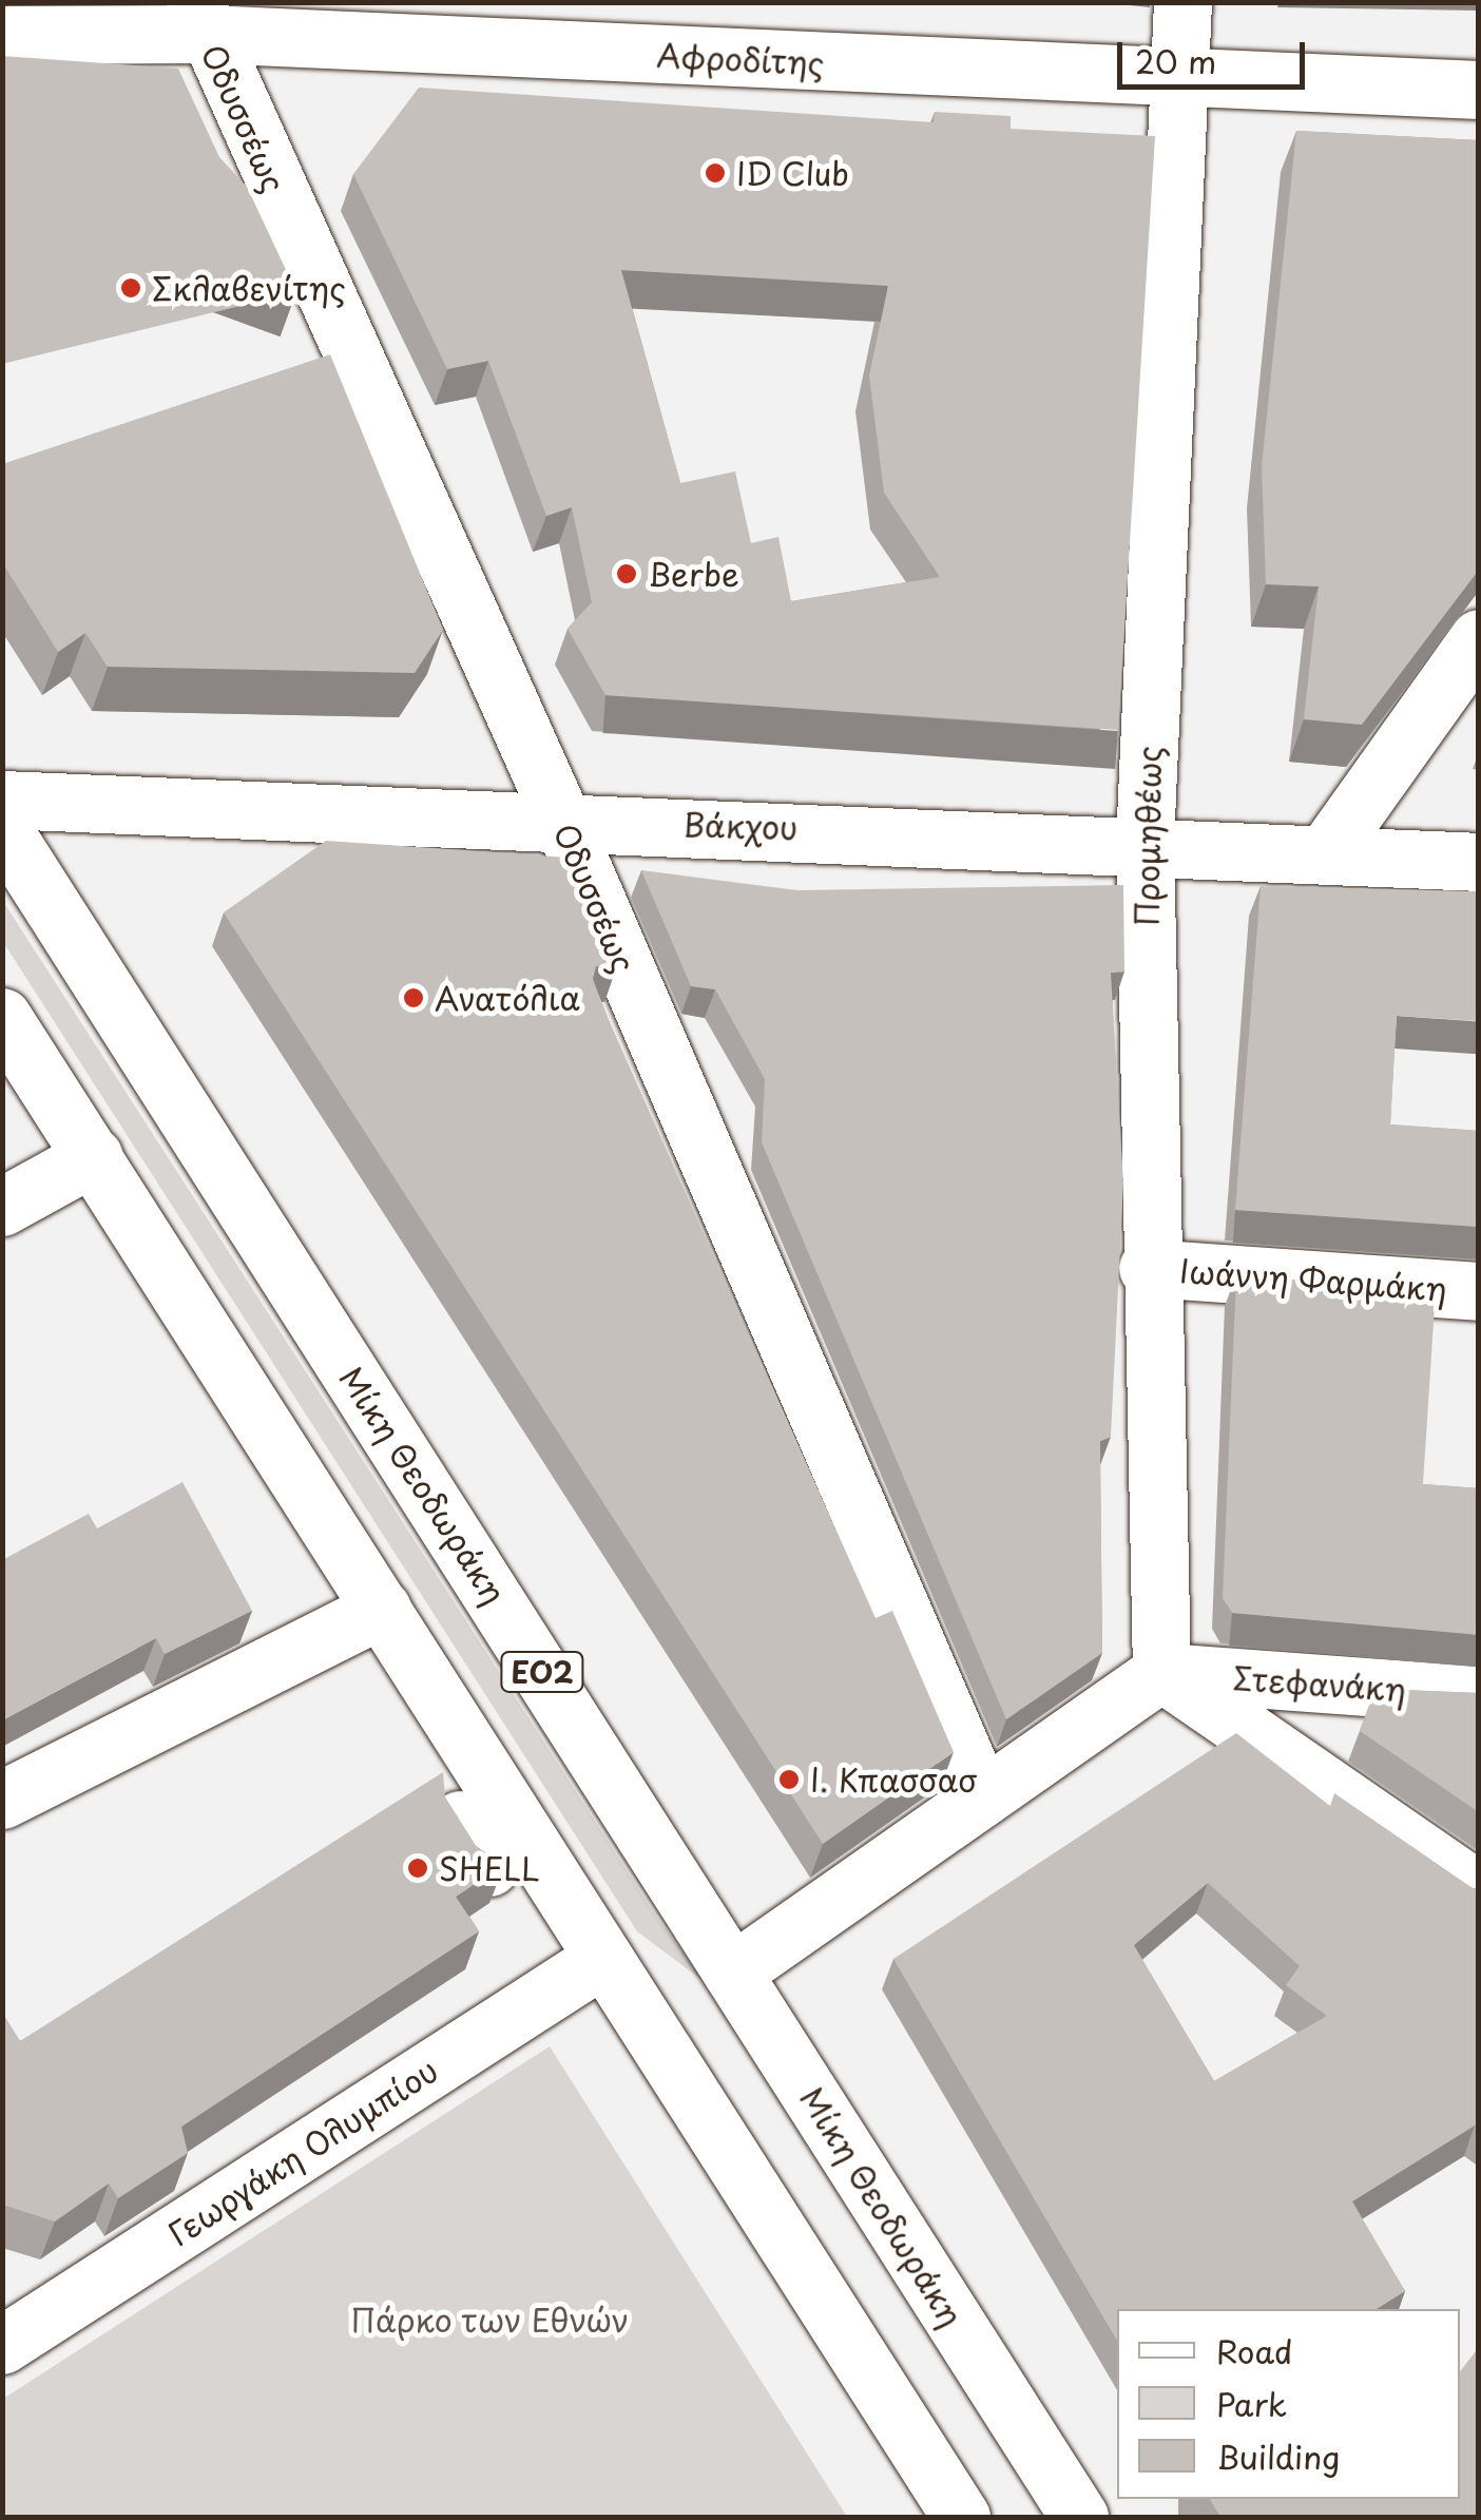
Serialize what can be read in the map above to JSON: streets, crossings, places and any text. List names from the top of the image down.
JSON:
{
  "streets": {
    "main road": [
      "Αφροδίτης",
      "Οδυσσέως",
      "Βάκχου",
      "Προμηθέως",
      "Ιωάννη Φαρμάκη",
      "Μίκη Θεοδωράκη",
      "ΕΟ2",
      "Στεφανάκη",
      "Γεωργάκη Ολυμπίου"
    ]
  },
  "crossings": [
    ["Αφροδίτης", "Οδυσσέως"],
    ["Αφροδίτης", "Προμηθέως"],
    ["Οδυσσέως", "Βάκχου"],
    ["Βάκχου", "Προμηθέως"],
    ["Προμηθέως", "Ιωάννη Φαρμάκη"],
    ["Προμηθέως", "Στεφανάκη"]
  ],
  "parks": ["Πάρκο των Εθνών"],
  "places": [
    "ID Club",
    "Σκλαβενίτης",
    "Berbe",
    "Ανατόλια",
    "Ι. Κπασσασ",
    "SHELL"
  ],
  "legend": ["Road", "Park", "Building"],
  "scale_bar": "20 m"
}
